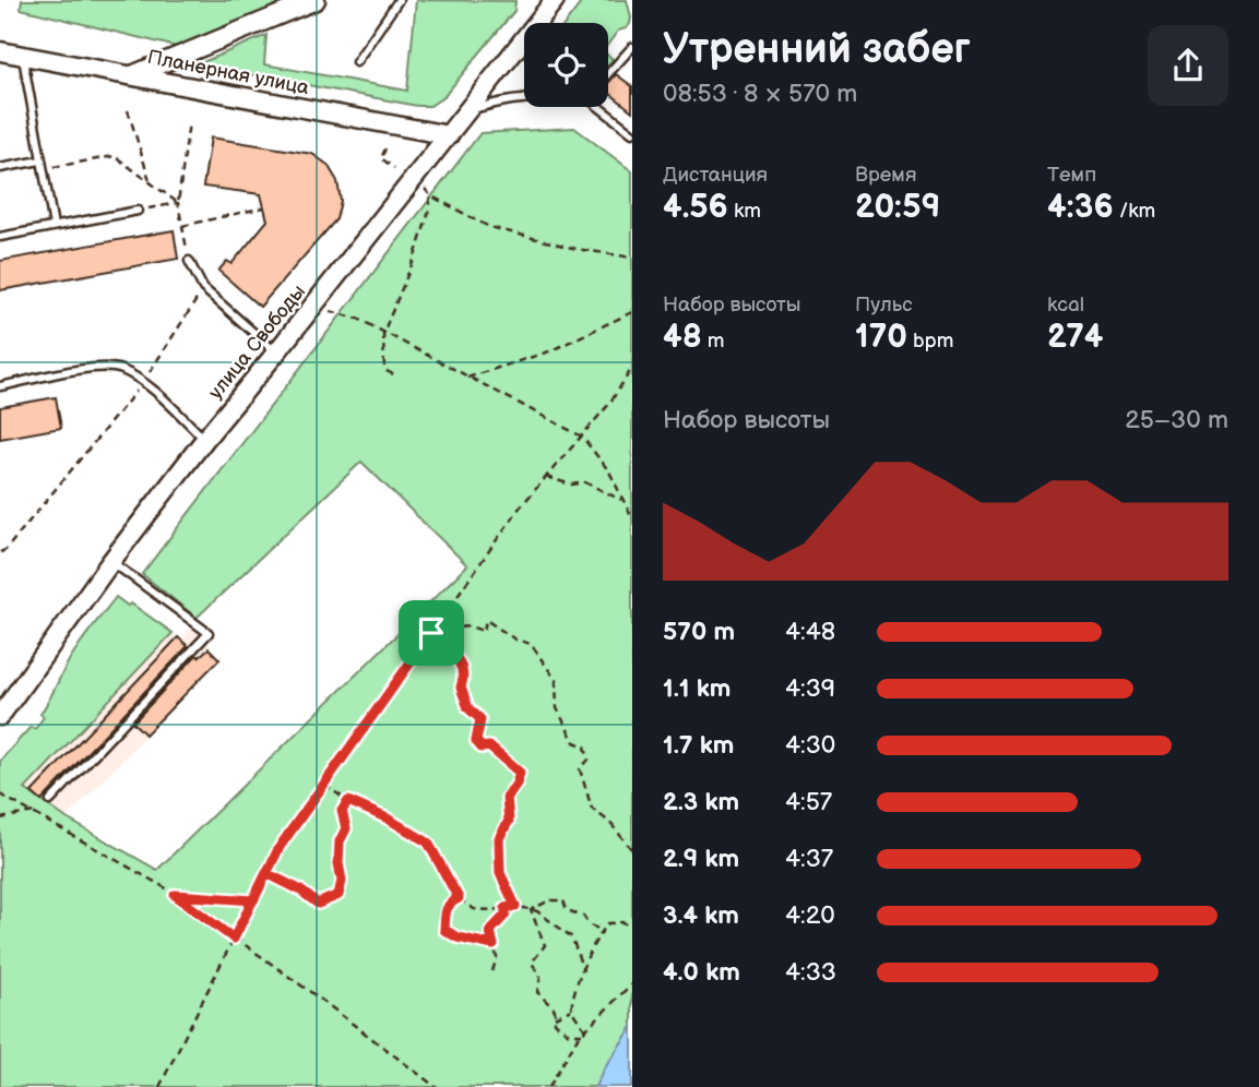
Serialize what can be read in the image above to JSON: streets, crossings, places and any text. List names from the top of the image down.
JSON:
{
  "streets": {
    "main road": ["Планерная улица", "улица Свободы"]
  },
  "crossings": [
    ["Планерная улица", "улица Свободы"]
  ],
  "page": {
    "heading": ["Утренний забег", "08:53 · 8 × 570 m"],
    "stats": [
      ["Дистанция", "4.56 km"],
      ["Время", "20:59"],
      ["Темп", "4:36 /km"],
      ["Набор высоты", "48 m"],
      ["Пульс", "170 bpm"],
      ["kcal", "274"]
    ],
    "chart": ["Набор высоты", "25–30 m"],
    "list": [
      {
        "name": "570 m",
        "note": "4:48"
      },
      {
        "name": "1.1 km",
        "note": "4:39"
      },
      {
        "name": "1.7 km",
        "note": "4:30"
      },
      {
        "name": "2.3 km",
        "note": "4:57"
      },
      {
        "name": "2.9 km",
        "note": "4:37"
      },
      {
        "name": "3.4 km",
        "note": "4:20"
      },
      {
        "name": "4.0 km",
        "note": "4:33"
      }
    ]
  }
}
